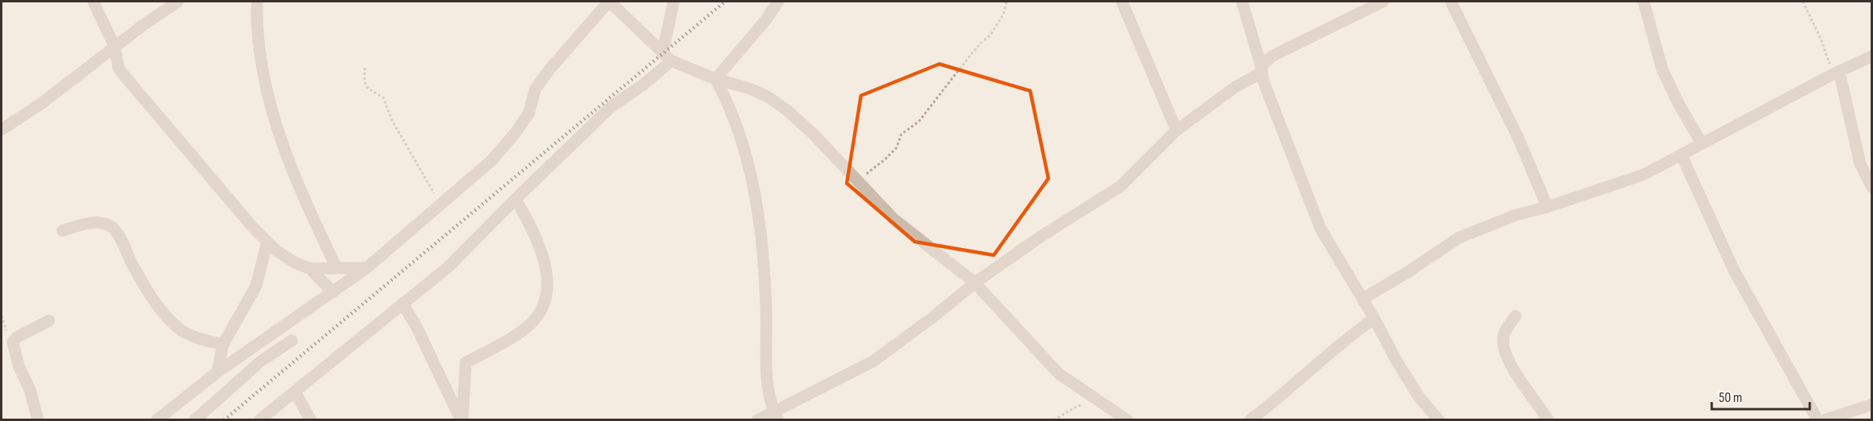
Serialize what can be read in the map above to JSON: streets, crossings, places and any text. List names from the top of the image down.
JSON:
{
  "scale_bar": "50 m"
}
